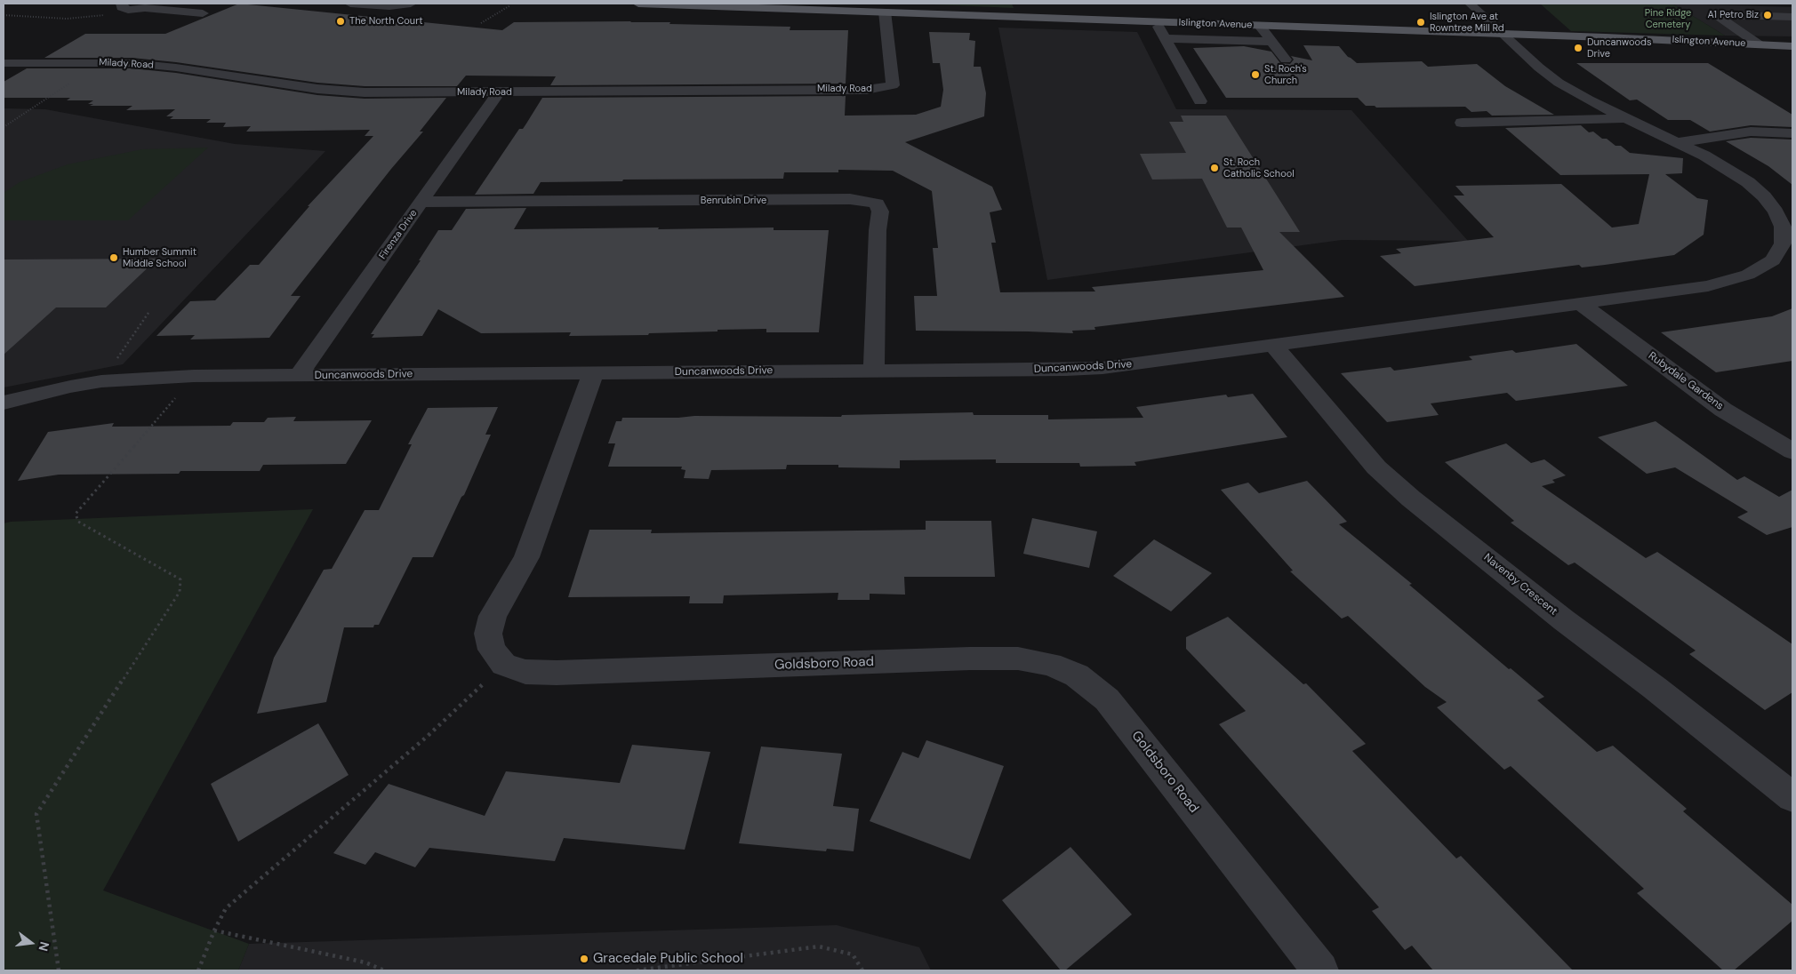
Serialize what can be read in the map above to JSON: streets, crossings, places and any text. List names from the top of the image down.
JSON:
{
  "streets": {
    "main road": ["Islington Avenue"],
    "street": [
      "Milady Road",
      "Benrubin Drive",
      "Firenza Drive",
      "Duncanwoods Drive",
      "Rubydale Gardens",
      "Navenby Crescent",
      "Goldsboro Road"
    ]
  },
  "crossings": [
    ["Islington Avenue", "Milady Road"],
    ["Islington Avenue", "Duncanwoods Drive"],
    ["Milady Road", "Firenza Drive"],
    ["Benrubin Drive", "Firenza Drive"],
    ["Benrubin Drive", "Duncanwoods Drive"],
    ["Firenza Drive", "Duncanwoods Drive"],
    ["Duncanwoods Drive", "Rubydale Gardens"],
    ["Duncanwoods Drive", "Navenby Crescent"]
  ],
  "parks": ["Pine Ridge Cemetery"],
  "places": [
    "A1 Petro Biz",
    "The North Court",
    "Islington Ave at Rowntree Mill Rd",
    "Duncanwoods Drive",
    "St. Roch's Church",
    "St. Roch Catholic School",
    "Humber Summit Middle School",
    "Gracedale Public School"
  ],
  "north": "right"
}
